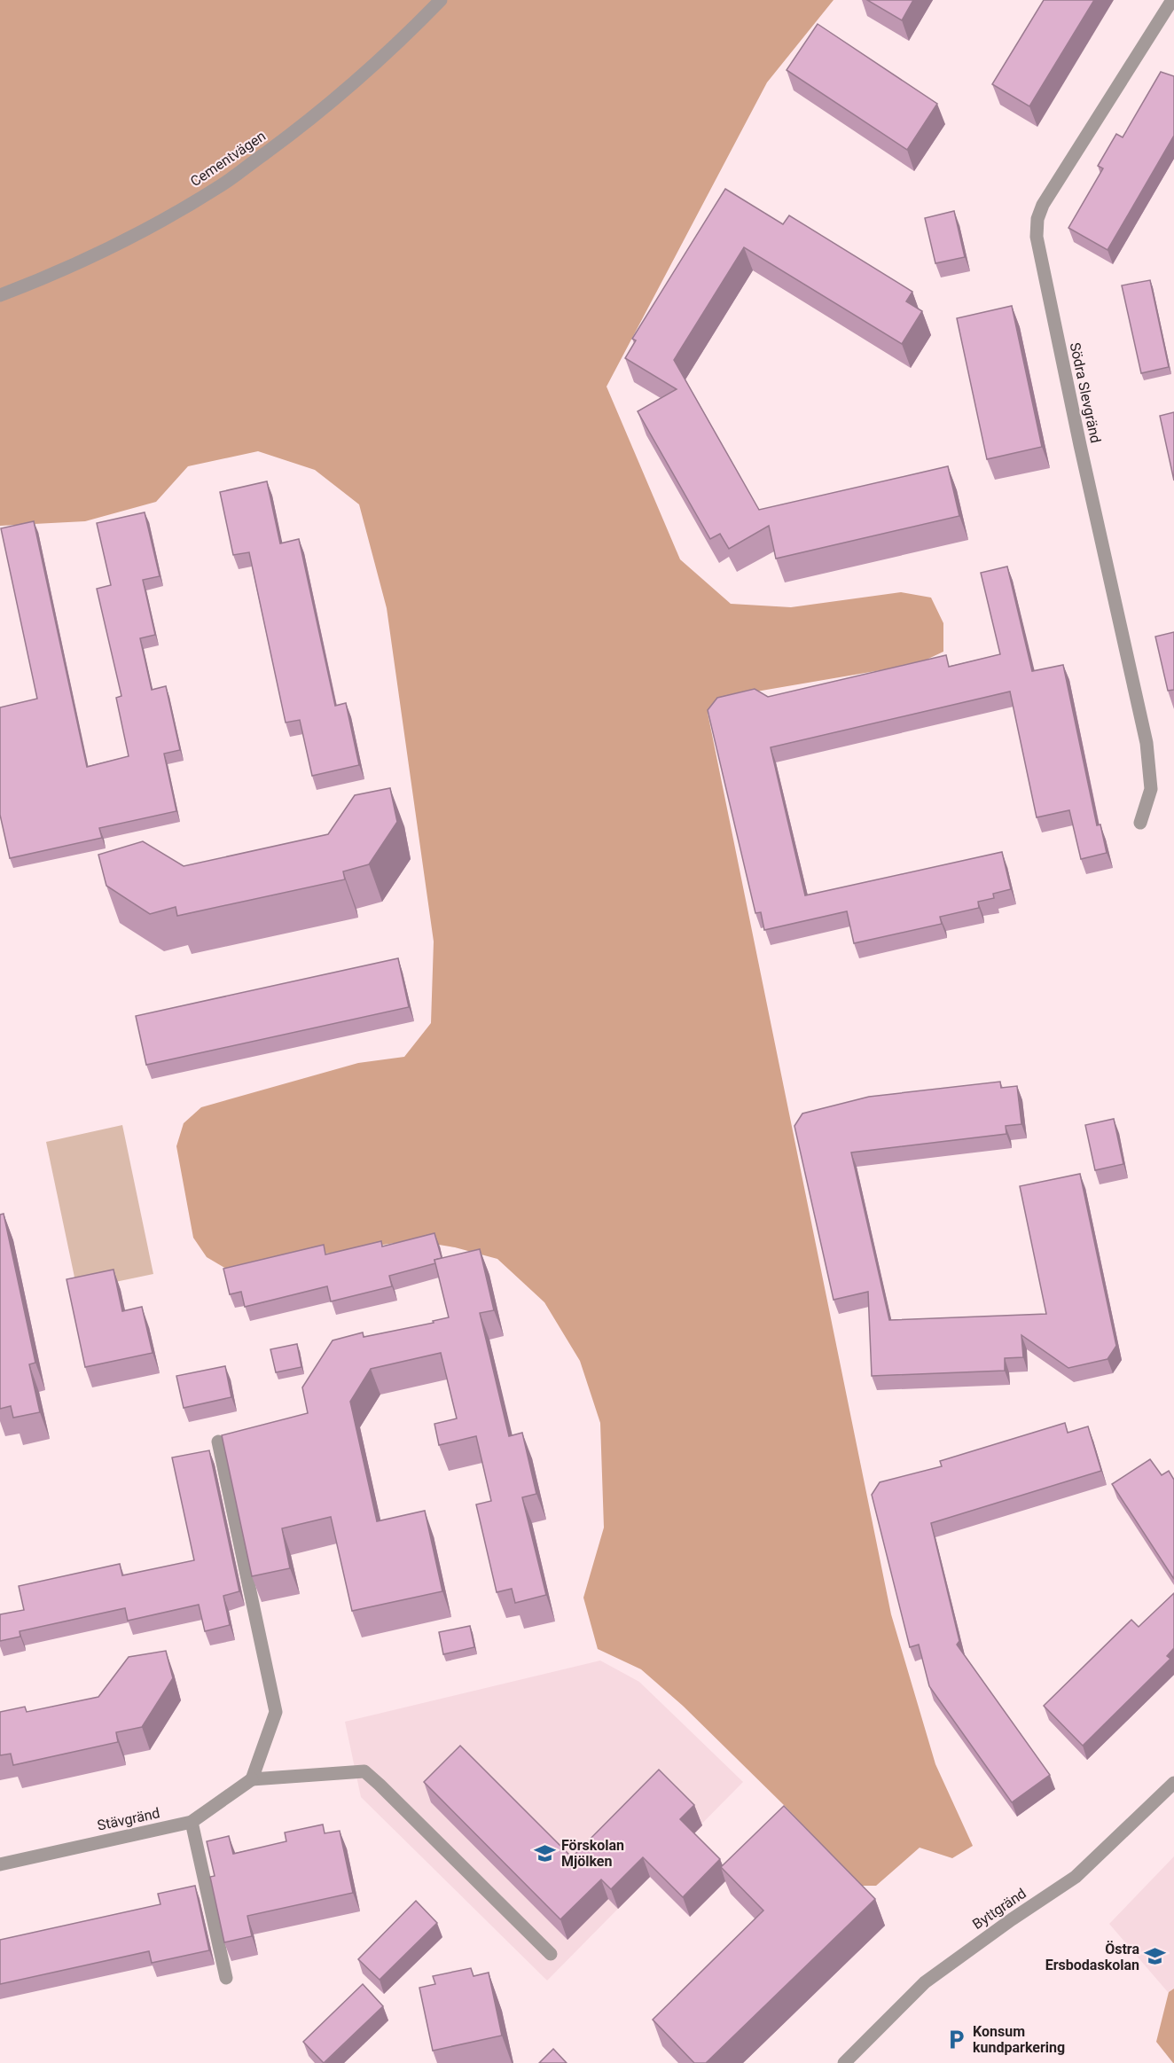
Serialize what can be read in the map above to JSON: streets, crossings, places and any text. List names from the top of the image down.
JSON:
{
  "streets": {
    "street": [
      "Cementvägen",
      "Södra Slevgränd",
      "Stävgränd",
      "Byttgränd"
    ]
  },
  "places": {
    "school or university": ["Förskolan Mjölken", "Östra Ersbodaskolan"],
    "parking": ["Konsum kundparkering"]
  }
}
